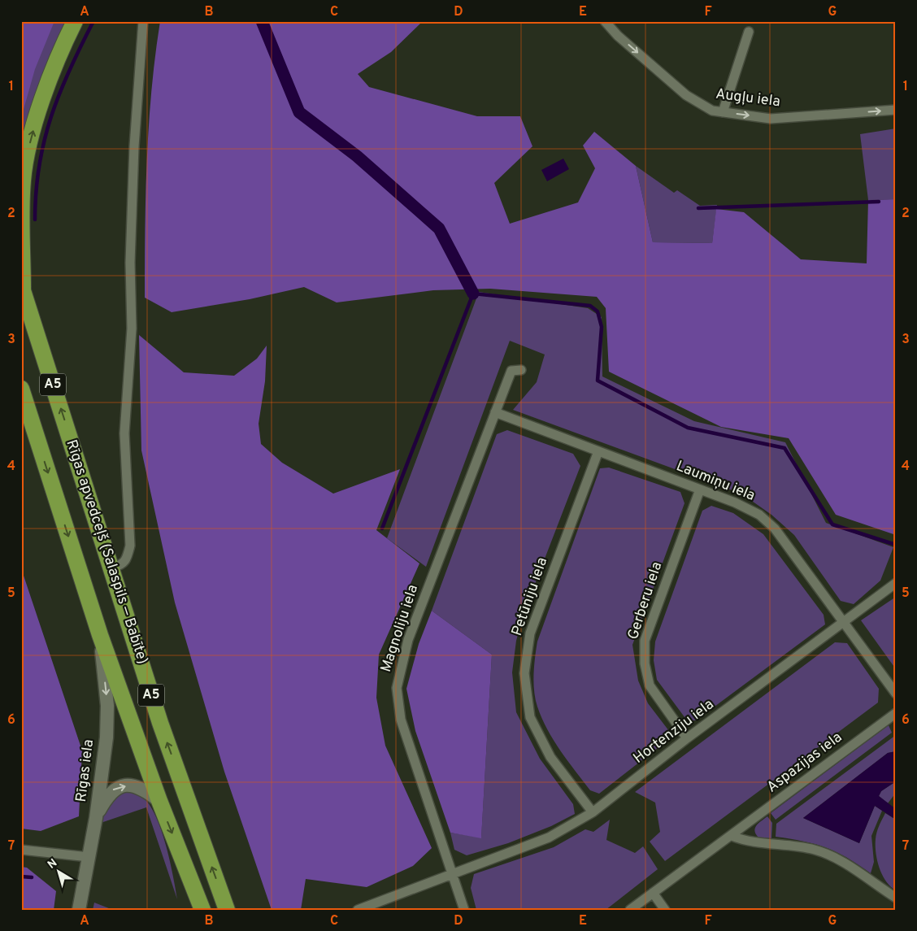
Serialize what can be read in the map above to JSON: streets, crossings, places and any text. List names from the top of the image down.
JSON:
{
  "streets": {
    "highway": ["A5", "Rīgas apvedceļš (Salaspils — Babīte)"],
    "main road": ["Rīgas iela"],
    "street": [
      "Augļu iela",
      "Laumiņu iela",
      "Petūniju iela",
      "Gerberu iela",
      "Magnoliju iela",
      "Hortenziju iela",
      "Aspazijas iela"
    ]
  },
  "crossings": [
    ["A5", "Rīgas iela"],
    ["Laumiņu iela", "Petūniju iela"],
    ["Laumiņu iela", "Gerberu iela"],
    ["Laumiņu iela", "Magnoliju iela"],
    ["Laumiņu iela", "Hortenziju iela"],
    ["Petūniju iela", "Hortenziju iela"],
    ["Gerberu iela", "Hortenziju iela"],
    ["Magnoliju iela", "Hortenziju iela"]
  ],
  "one_way": ["Augļu iela", "Rīgas iela"],
  "north": "top left",
  "grid": {
    "columns": [
      "A",
      "B",
      "C",
      "D",
      "E",
      "F",
      "G"
    ],
    "rows": [
      "1",
      "2",
      "3",
      "4",
      "5",
      "6",
      "7"
    ]
  }
}
